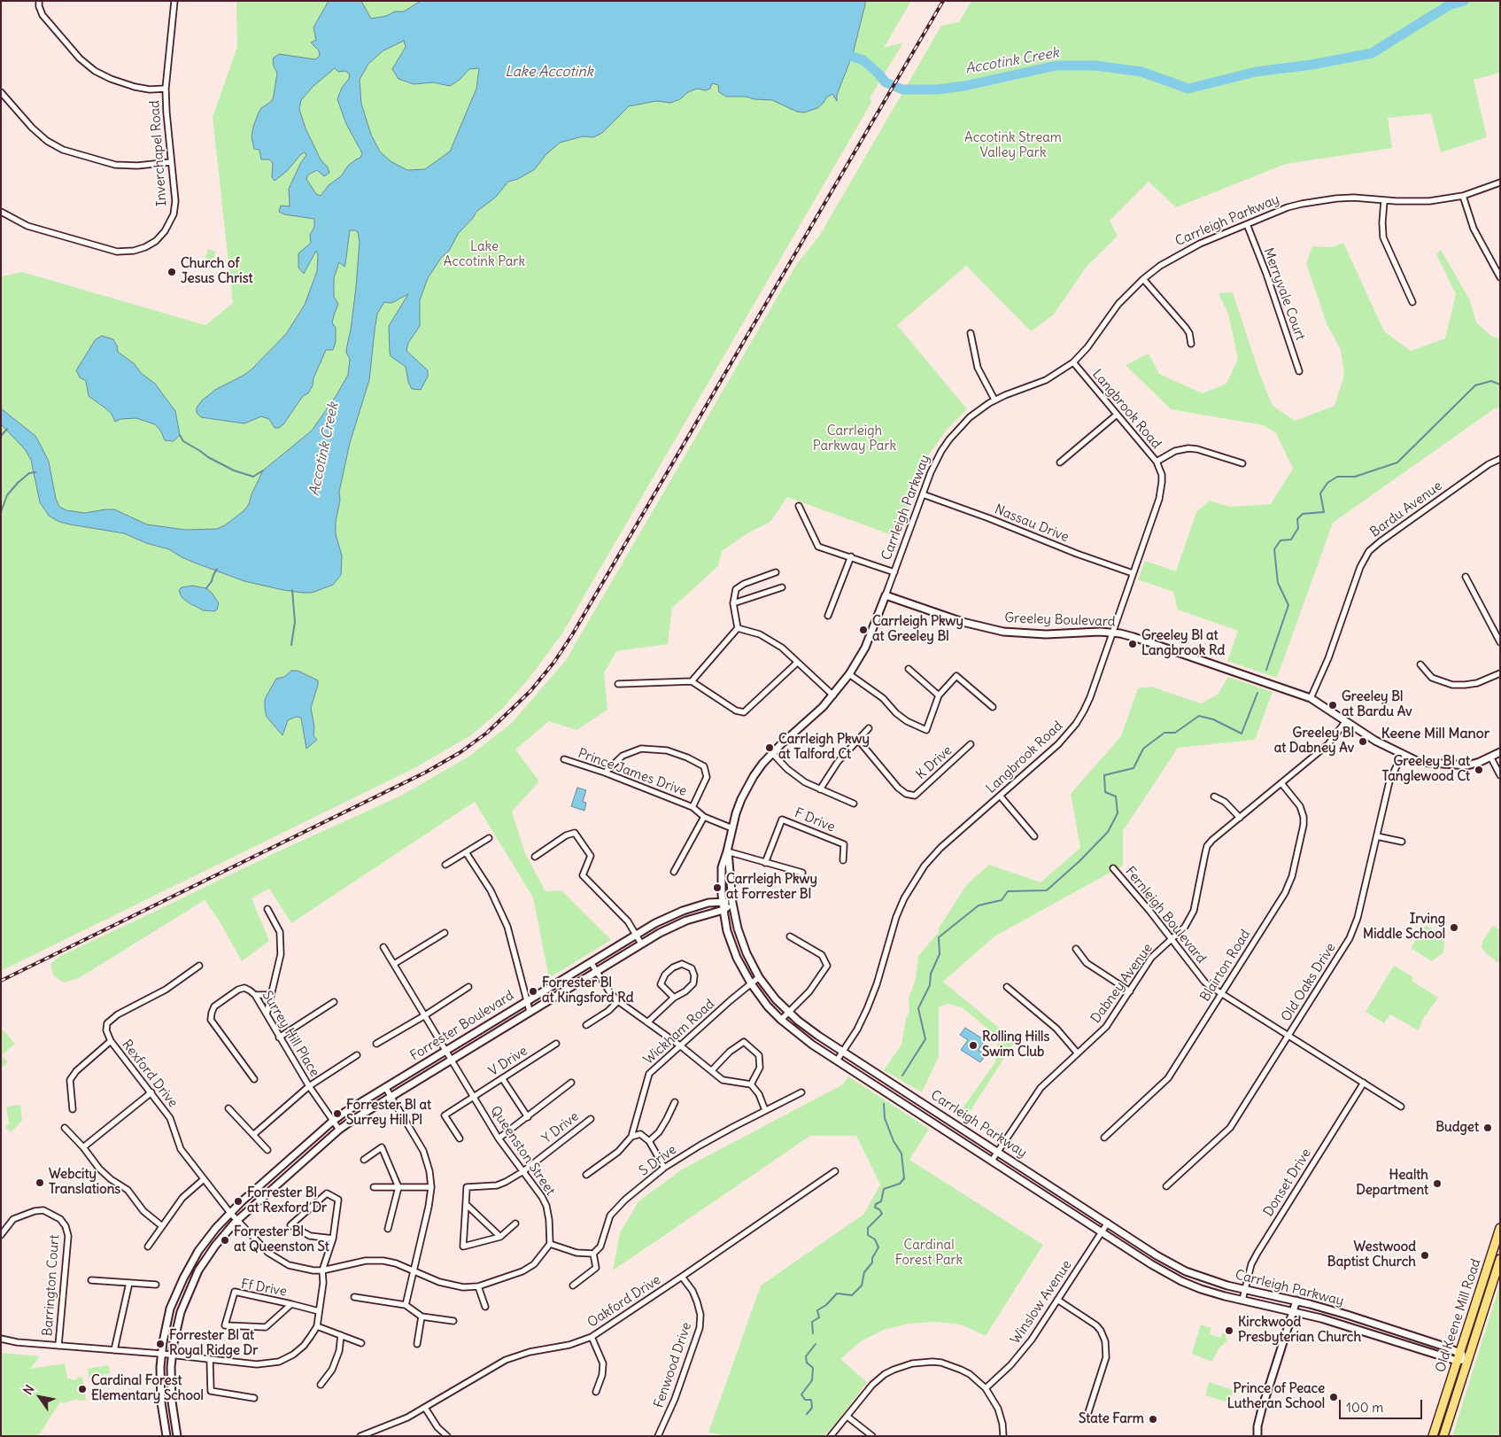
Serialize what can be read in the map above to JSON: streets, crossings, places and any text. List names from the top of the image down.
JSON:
{
  "streets": {
    "main road": ["Old Keene Mill Road"],
    "street": [
      "Inverchapel Road",
      "Carrleigh Parkway",
      "Merryvale Court",
      "Langbrook Road",
      "Bardu Avenue",
      "Nassau Drive",
      "Greeley Boulevard",
      "K Drive",
      "Prince James Drive",
      "F Drive",
      "Fernleigh Boulevard",
      "Blairton Road",
      "Old Oaks Drive",
      "Dabney Avenue",
      "Forrester Boulevard",
      "Wickham Road",
      "Surrey Hill Place",
      "V Drive",
      "Rexford Drive",
      "Y Drive",
      "Queenston Street",
      "S Drive",
      "Donset Drive",
      "Barrington Court",
      "Ff Drive",
      "Oakford Drive",
      "Winslow Avenue",
      "Fenwood Drive"
    ]
  },
  "crossings": [
    ["Carrleigh Parkway", "Merryvale Court"],
    ["Carrleigh Parkway", "Langbrook Road"],
    ["Carrleigh Parkway", "Nassau Drive"],
    ["Carrleigh Parkway", "Greeley Boulevard"],
    ["Carrleigh Parkway", "Prince James Drive"],
    ["Carrleigh Parkway", "Dabney Avenue"],
    ["Carrleigh Parkway", "Forrester Boulevard"],
    ["Carrleigh Parkway", "Wickham Road"],
    ["Carrleigh Parkway", "Donset Drive"],
    ["Carrleigh Parkway", "Winslow Avenue"],
    ["Carrleigh Parkway", "Old Keene Mill Road"],
    ["Langbrook Road", "Nassau Drive"],
    ["Langbrook Road", "Greeley Boulevard"],
    ["Bardu Avenue", "Greeley Boulevard"],
    ["Greeley Boulevard", "Old Oaks Drive"],
    ["Greeley Boulevard", "Dabney Avenue"],
    ["Fernleigh Boulevard", "Blairton Road"],
    ["Fernleigh Boulevard", "Old Oaks Drive"],
    ["Fernleigh Boulevard", "Dabney Avenue"],
    ["Fernleigh Boulevard", "Donset Drive"],
    ["Blairton Road", "Dabney Avenue"],
    ["Forrester Boulevard", "Surrey Hill Place"],
    ["Forrester Boulevard", "Rexford Drive"],
    ["Forrester Boulevard", "Queenston Street"],
    ["V Drive", "Queenston Street"],
    ["Y Drive", "Queenston Street"],
    ["Oakford Drive", "Fenwood Drive"]
  ],
  "districts": ["Keene Mill Manor"],
  "water": ["Accotink Creek", "Lake Accotink"],
  "parks": [
    "Accotink Stream Valley Park",
    "Lake Accotink Park",
    "Carrleigh Parkway Park",
    "Cardinal Forest Park"
  ],
  "places": [
    "Church of Jesus Christ",
    "Carrleigh Pkwy at Greeley Bl",
    "Greeley Bl at Langbrook Rd",
    "Greeley Bl at Bardu Av",
    "Greeley Bl at Dabney Av",
    "Carrleigh Pkwy at Talford Ct",
    "Greeley Bl at Tanglewood Ct",
    "Carrleigh Pkwy at Forrester Bl",
    "Irving Middle School",
    "Forrester Bl at Kingsford Rd",
    "Rolling Hills Swim Club",
    "Forrester Bl at Surrey Hill Pl",
    "Budget",
    "Webcity Translations",
    "Health Department",
    "Forrester Bl at Rexford Dr",
    "Forrester Bl at Queenston St",
    "Westwood Baptist Church",
    "Kirckwood Presbyterian Church",
    "Forrester Bl at Royal Ridge Dr",
    "Cardinal Forest Elementary School",
    "Prince of Peace Lutheran School",
    "State Farm"
  ],
  "scale_bar": "100 m",
  "north": "top left"
}
